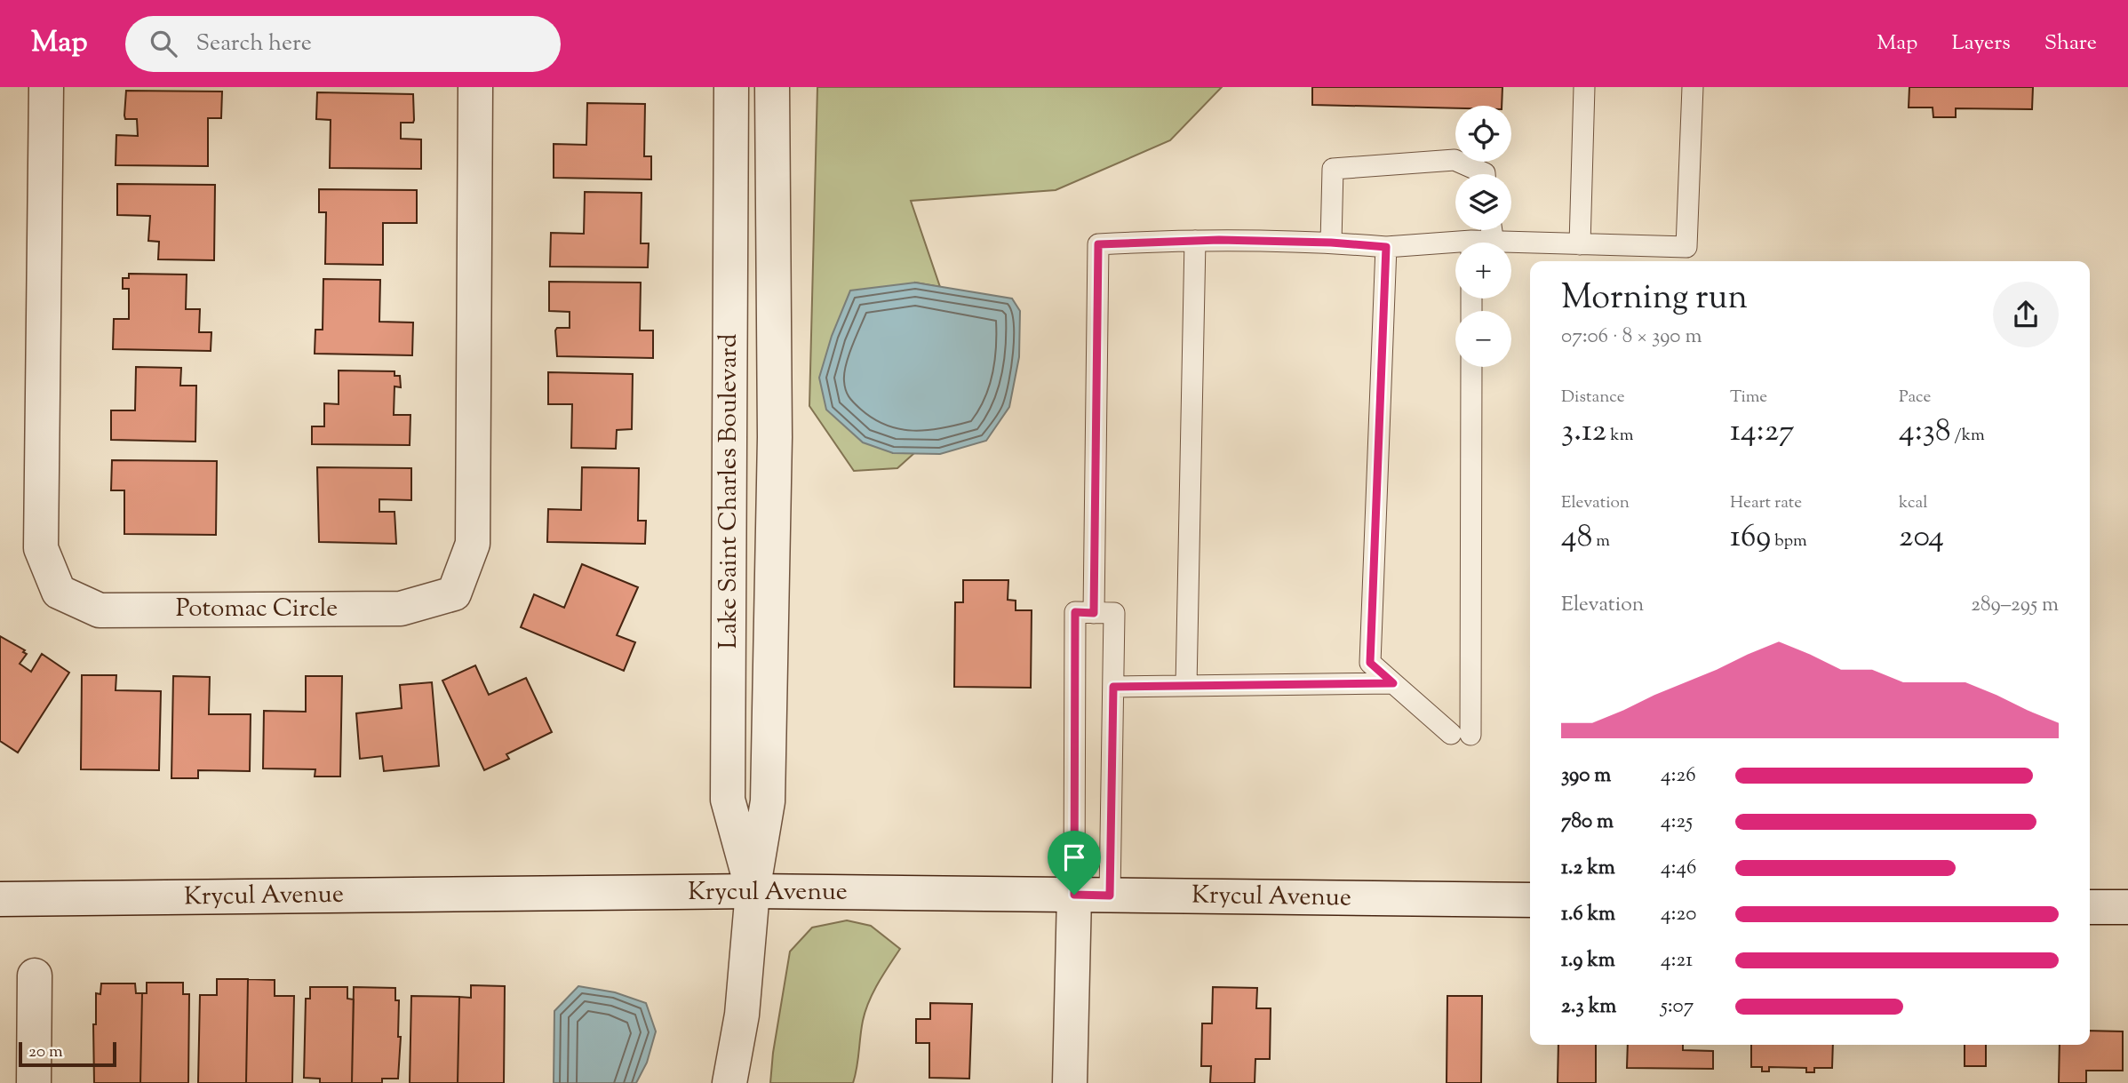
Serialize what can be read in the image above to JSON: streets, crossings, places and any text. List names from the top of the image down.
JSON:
{
  "streets": {
    "street": ["Lake Saint Charles Boulevard", "Potomac Circle", "Krycul Avenue"]
  },
  "crossings": [
    ["Lake Saint Charles Boulevard", "Krycul Avenue"]
  ],
  "scale_bar": "20 m",
  "page": {
    "header": "Map",
    "search": "Search here",
    "nav": ["Map", "Layers", "Share"],
    "map_buttons": ["+", "−"],
    "heading": ["Morning run", "07:06 · 8 × 390 m"],
    "stats": [
      ["Distance", "3.12 km"],
      ["Time", "14:27"],
      ["Pace", "4:38 /km"],
      ["Elevation", "48 m"],
      ["Heart rate", "169 bpm"],
      ["kcal", "204"]
    ],
    "chart": ["Elevation", "289–295 m"],
    "list": [
      {
        "name": "390 m",
        "note": "4:26"
      },
      {
        "name": "780 m",
        "note": "4:25"
      },
      {
        "name": "1.2 km",
        "note": "4:46"
      },
      {
        "name": "1.6 km",
        "note": "4:20"
      },
      {
        "name": "1.9 km",
        "note": "4:21"
      },
      {
        "name": "2.3 km",
        "note": "5:07"
      }
    ],
    "scale": "20 m"
  }
}
